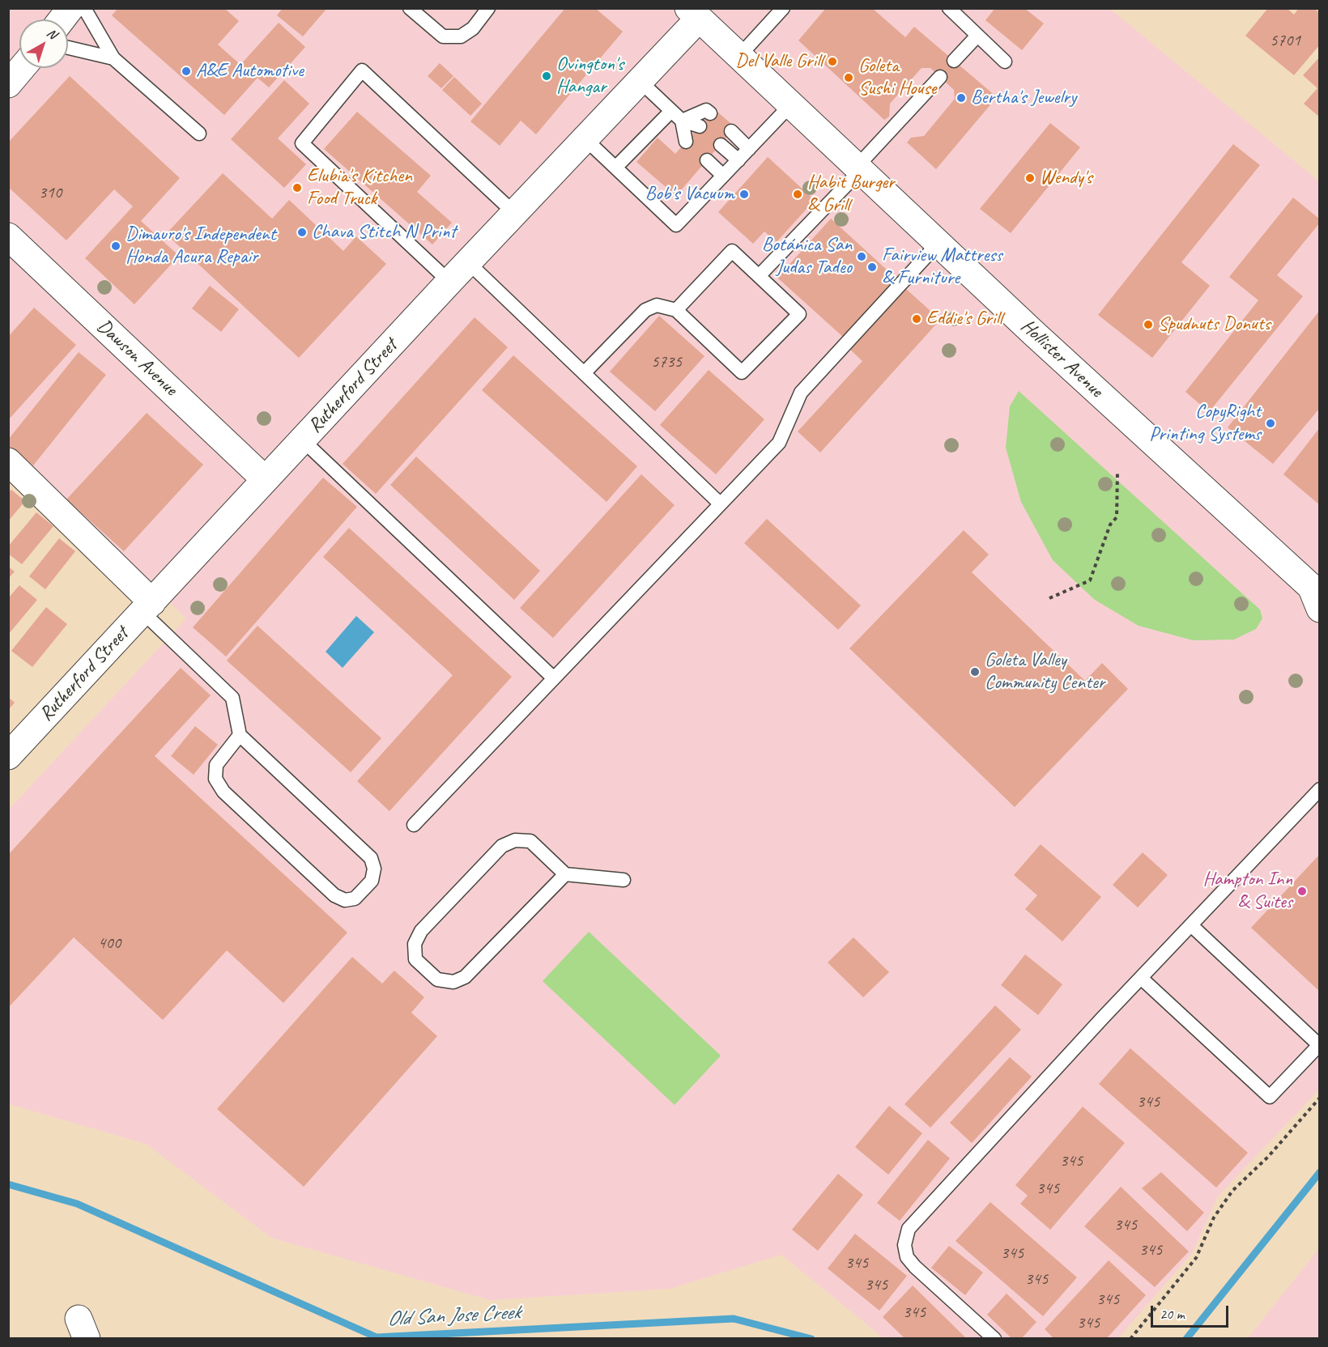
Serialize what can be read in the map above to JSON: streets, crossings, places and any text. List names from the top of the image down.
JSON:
{
  "streets": {
    "street": ["Dawson Avenue", "Hollister Avenue", "Rutherford Street"]
  },
  "crossings": [
    ["Dawson Avenue", "Rutherford Street"],
    ["Hollister Avenue", "Rutherford Street"]
  ],
  "water": ["Old San Jose Creek"],
  "places": [
    "Del Valle Grill",
    "A&E Automotive",
    "Ovington's Hangar",
    "Goleta Sushi House",
    "Bertha's Jewelry",
    "Wendy's",
    "Elubia's Kitchen Food Truck",
    "Bob's Vacuum",
    "Habit Burger & Grill",
    "Chava Stitch N Print",
    "Dimauro's Independent Honda Acura Repair",
    "Botánica San Judas Tadeo",
    "Fairview Mattress & Furniture",
    "Eddie's Grill",
    "Spudnuts Donuts",
    "CopyRight Printing Systems",
    "Goleta Valley Community Center",
    "Hampton Inn & Suites"
  ],
  "house_numbers": [
    "5701",
    "310",
    "5735",
    "400",
    "345",
    "345",
    "345",
    "345",
    "345",
    "345",
    "345",
    "345",
    "345",
    "345",
    "345",
    "345"
  ],
  "scale_bar": "20 m",
  "north": "top right"
}
